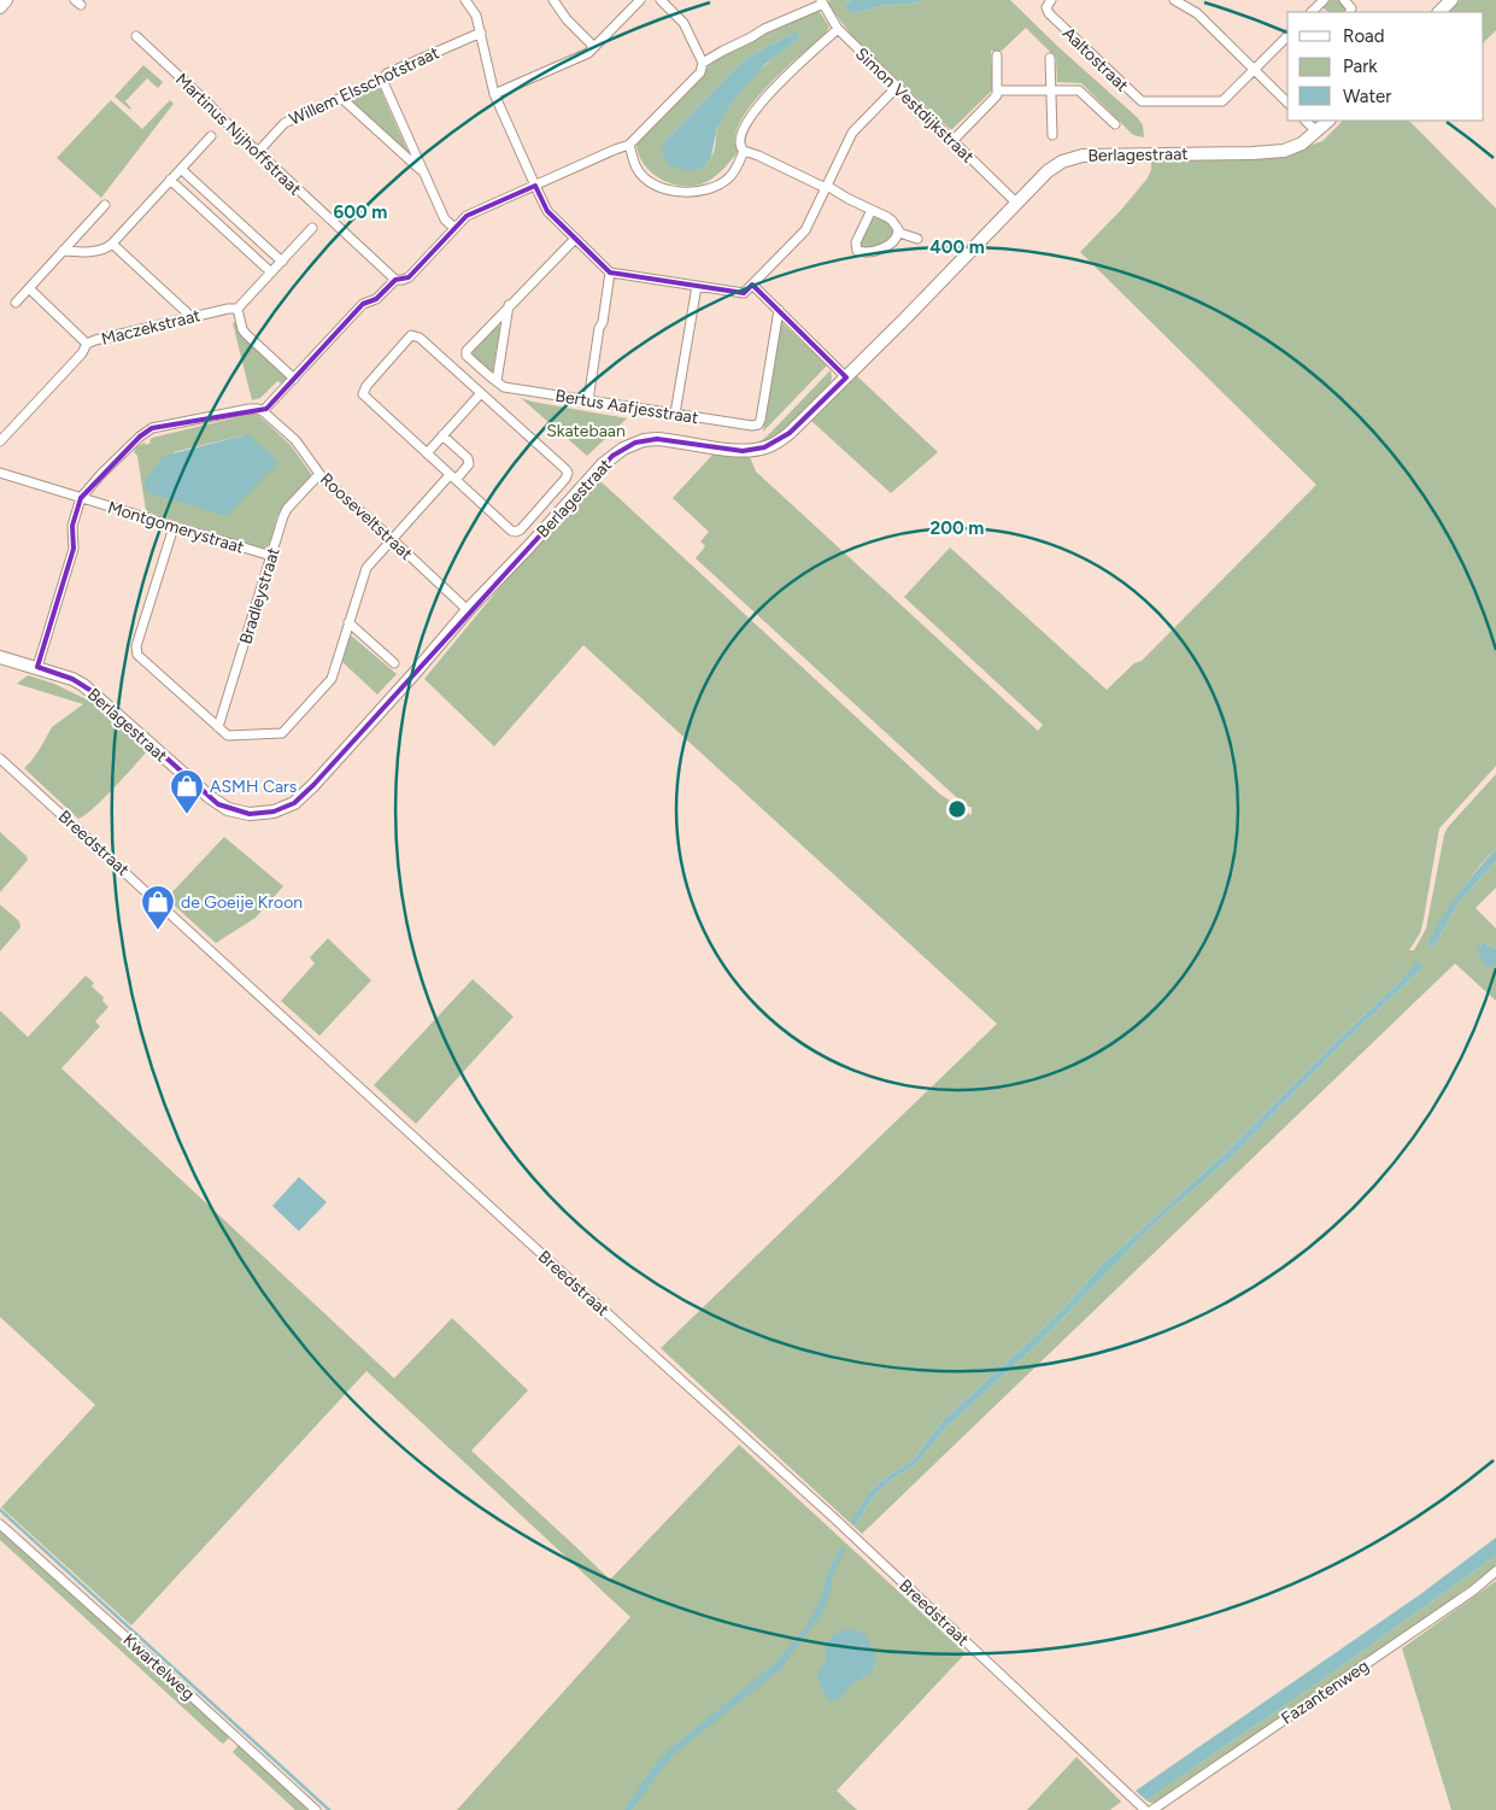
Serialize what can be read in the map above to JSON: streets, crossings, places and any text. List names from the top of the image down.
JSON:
{
  "streets": {
    "street": [
      "Aaltostraat",
      "Willem Elsschotstraat",
      "Simon Vestdijkstraat",
      "Martinus Nijhoffstraat",
      "Berlagestraat",
      "Maczekstraat",
      "Bertus Aafjesstraat",
      "Rooseveltstraat",
      "Montgomerystraat",
      "Bradleystraat",
      "Breedstraat",
      "Kwartelweg",
      "Fazantenweg"
    ]
  },
  "crossings": [
    ["Willem Elsschotstraat", "Martinus Nijhoffstraat"],
    ["Simon Vestdijkstraat", "Berlagestraat"],
    ["Berlagestraat", "Rooseveltstraat"],
    ["Rooseveltstraat", "Bradleystraat"],
    ["Montgomerystraat", "Bradleystraat"]
  ],
  "parks": ["Skatebaan"],
  "places": {
    "shop": ["ASMH Cars", "de Goeije Kroon"]
  },
  "legend": ["Road", "Park", "Water"],
  "rings": ["600 m", "400 m", "200 m"]
}
